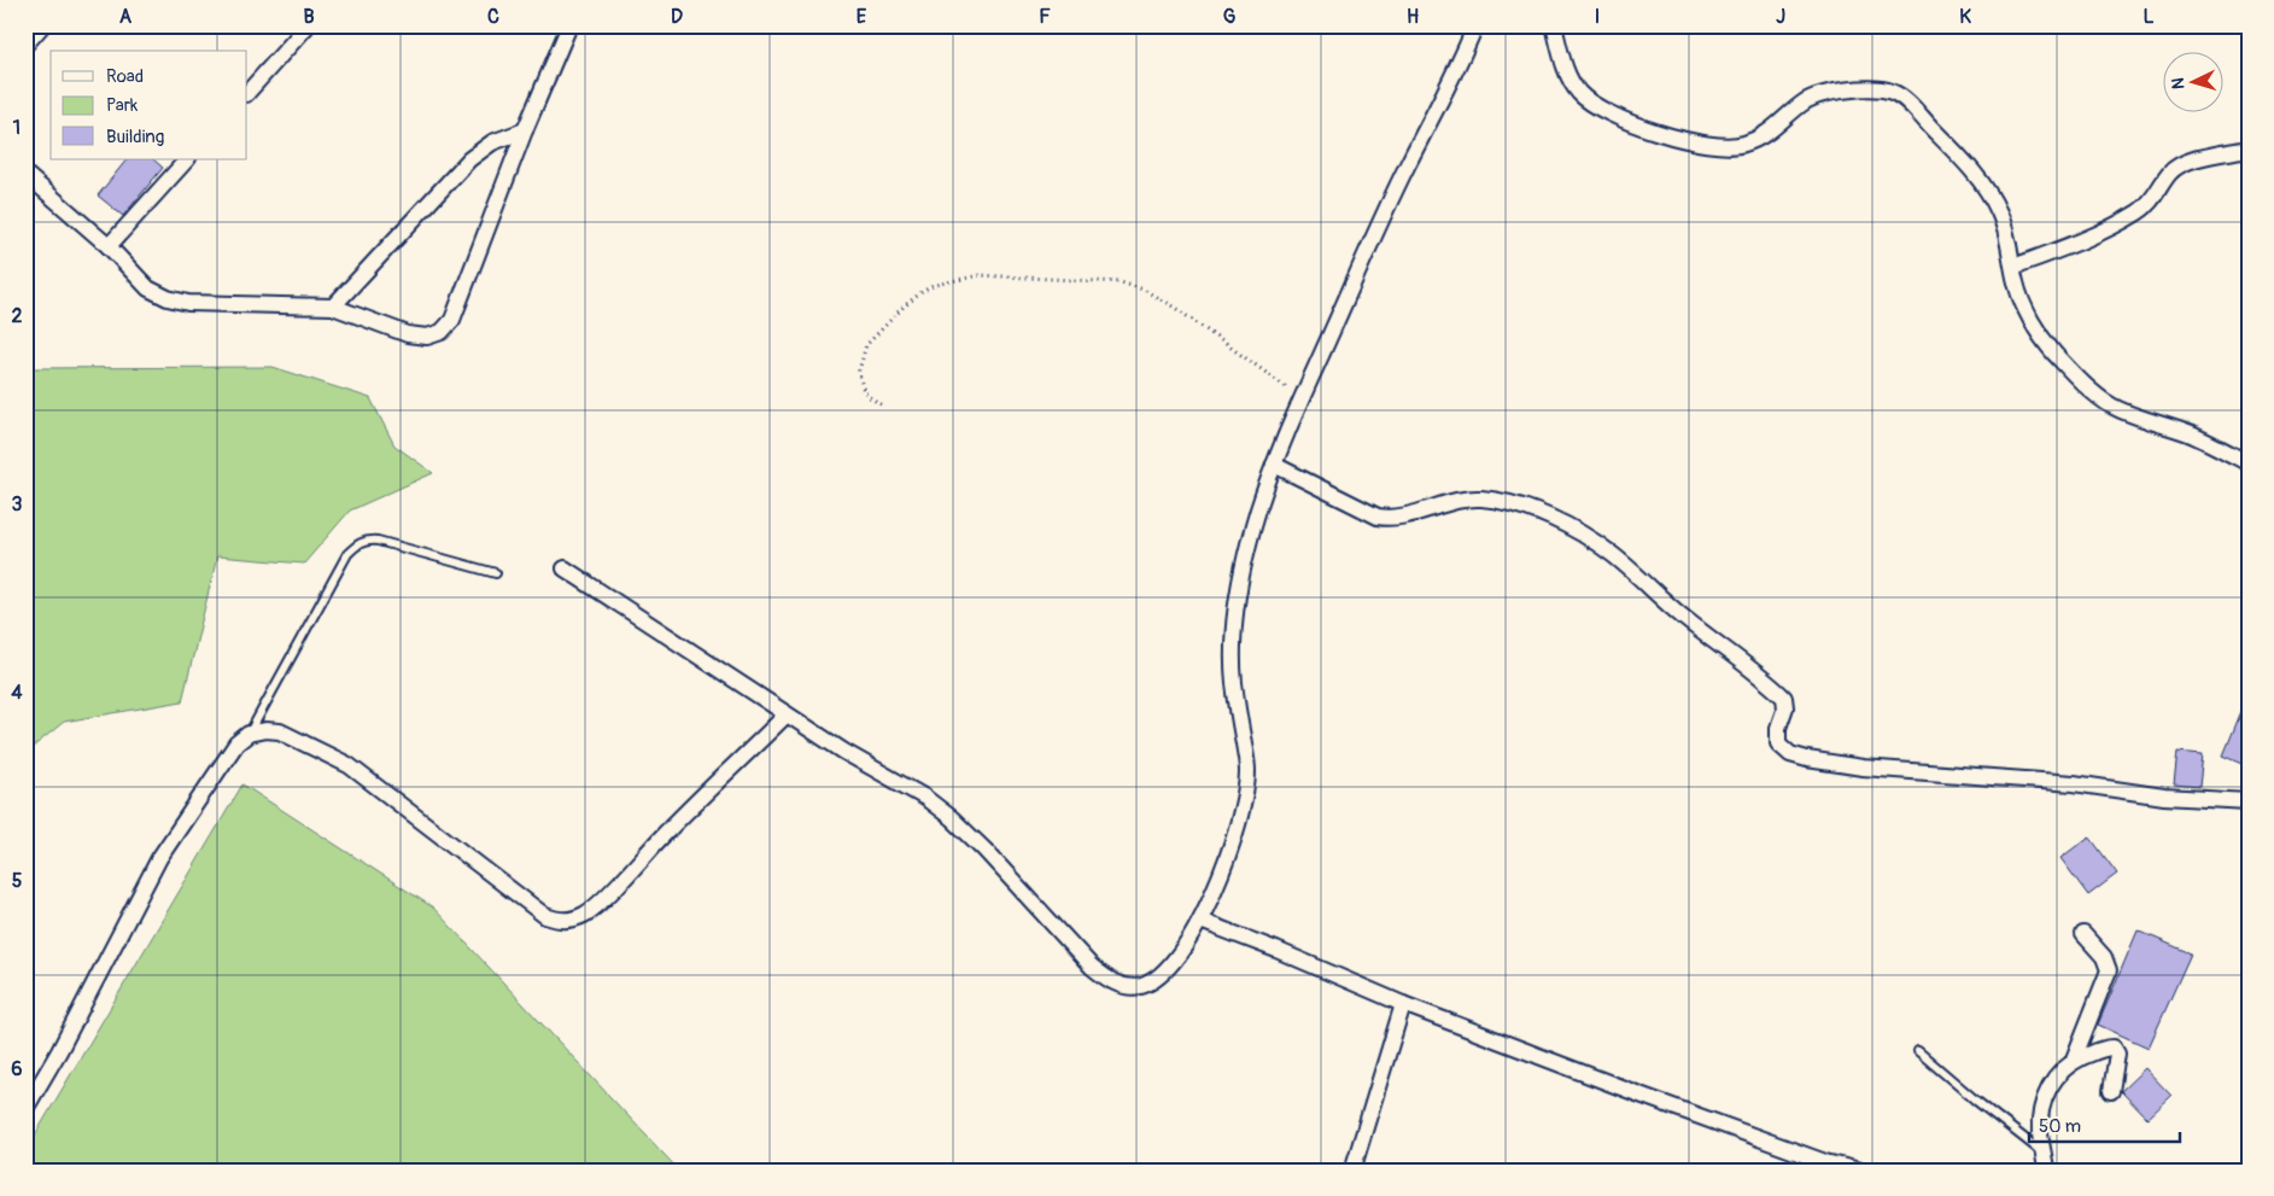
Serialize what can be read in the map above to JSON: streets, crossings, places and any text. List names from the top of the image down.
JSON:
{
  "legend": ["Road", "Park", "Building"],
  "scale_bar": "50 m",
  "north": "left",
  "grid": {
    "columns": [
      "A",
      "B",
      "C",
      "D",
      "E",
      "F",
      "G",
      "H",
      "I",
      "J",
      "K",
      "L"
    ],
    "rows": [
      "1",
      "2",
      "3",
      "4",
      "5",
      "6"
    ]
  }
}
